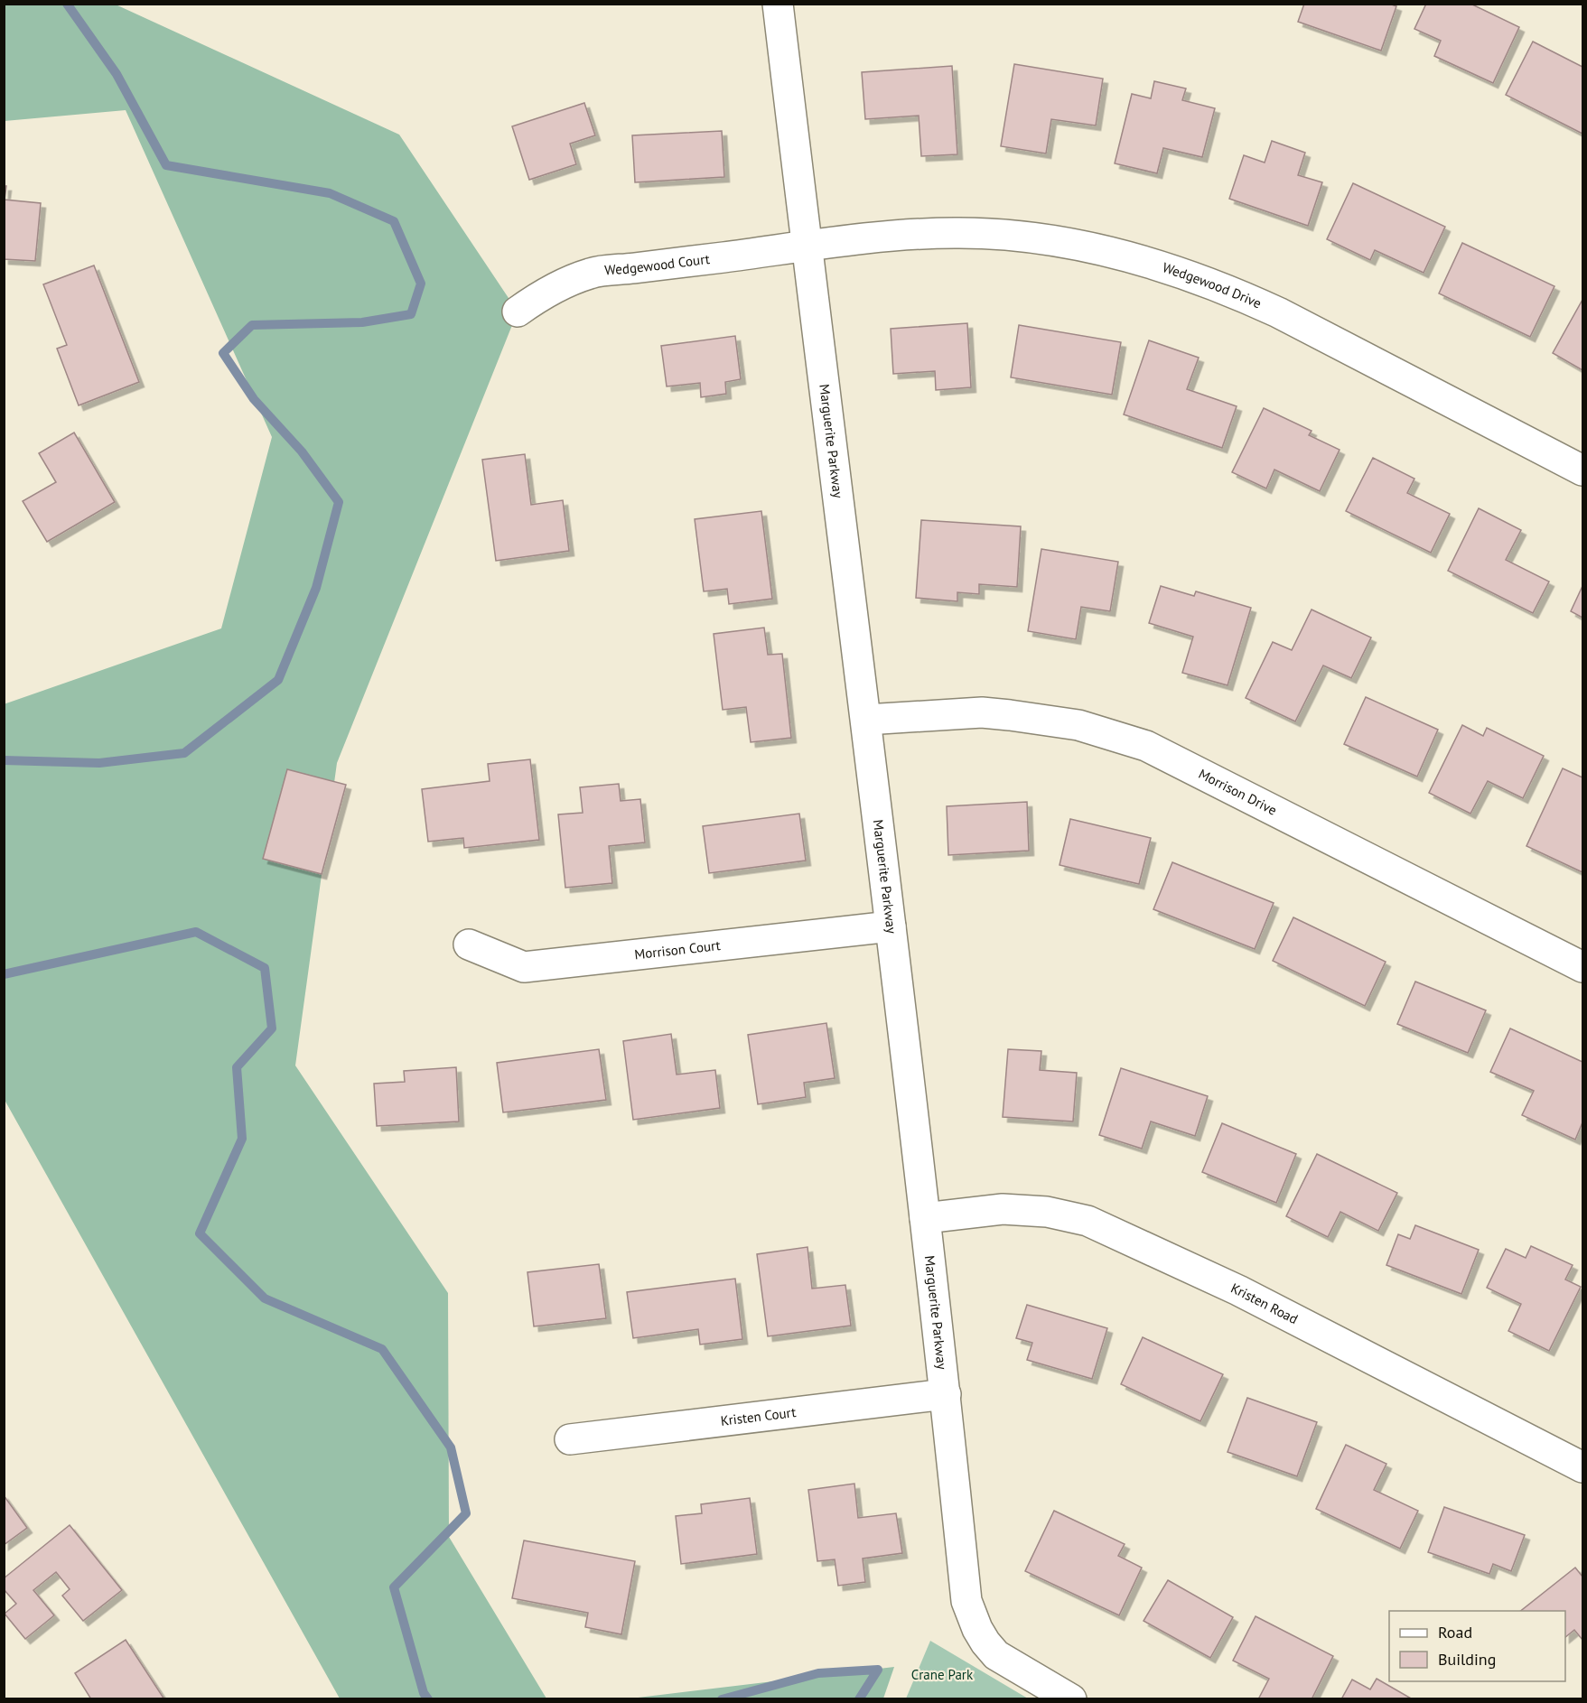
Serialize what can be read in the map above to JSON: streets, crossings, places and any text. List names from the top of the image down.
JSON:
{
  "streets": {
    "street": [
      "Wedgewood Court",
      "Wedgewood Drive",
      "Marguerite Parkway",
      "Morrison Drive",
      "Morrison Court",
      "Kristen Road",
      "Kristen Court"
    ]
  },
  "crossings": [
    ["Wedgewood Court", "Wedgewood Drive"],
    ["Wedgewood Court", "Marguerite Parkway"],
    ["Wedgewood Drive", "Marguerite Parkway"],
    ["Marguerite Parkway", "Morrison Drive"],
    ["Marguerite Parkway", "Morrison Court"],
    ["Marguerite Parkway", "Kristen Road"],
    ["Marguerite Parkway", "Kristen Court"]
  ],
  "parks": ["Crane Park"],
  "legend": ["Road", "Building"]
}
